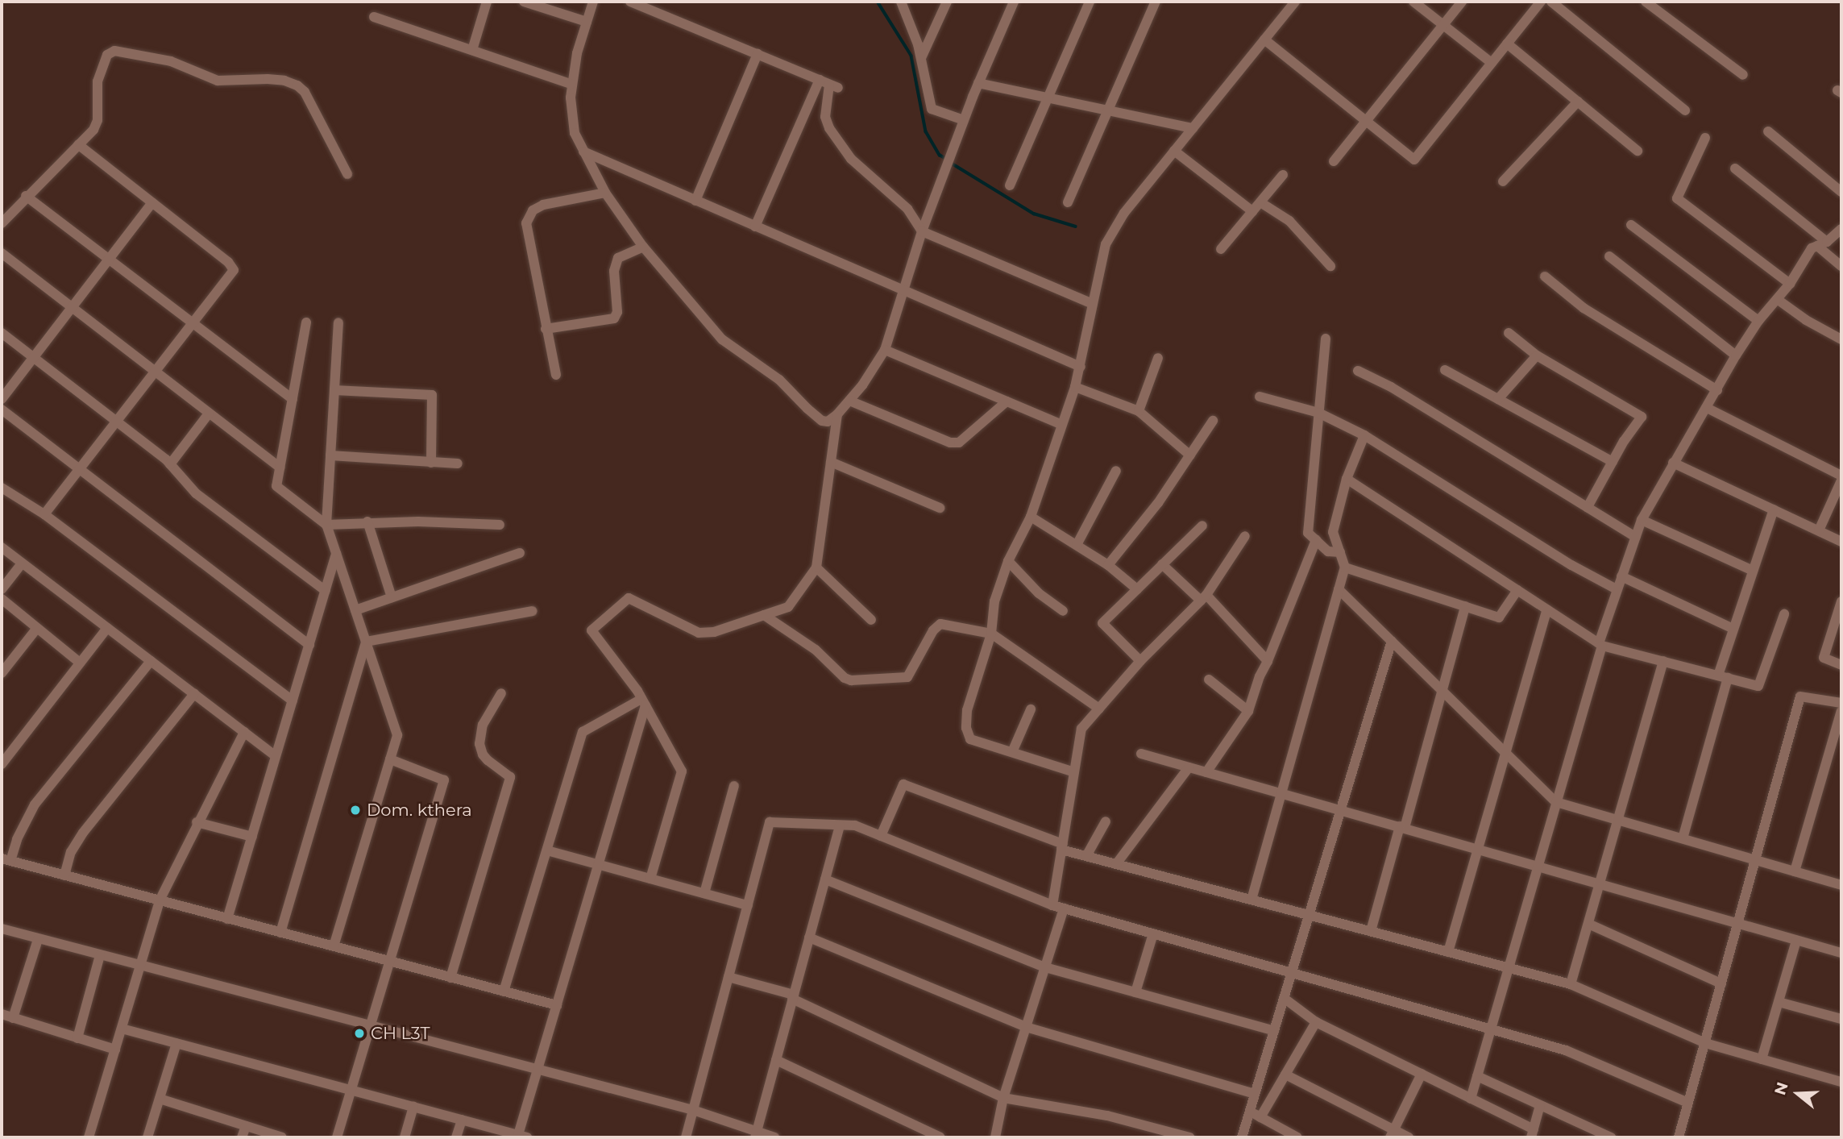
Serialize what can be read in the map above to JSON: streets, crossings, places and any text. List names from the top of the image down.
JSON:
{
  "places": ["Dom. kthera", "CH L3T"],
  "north": "left"
}
